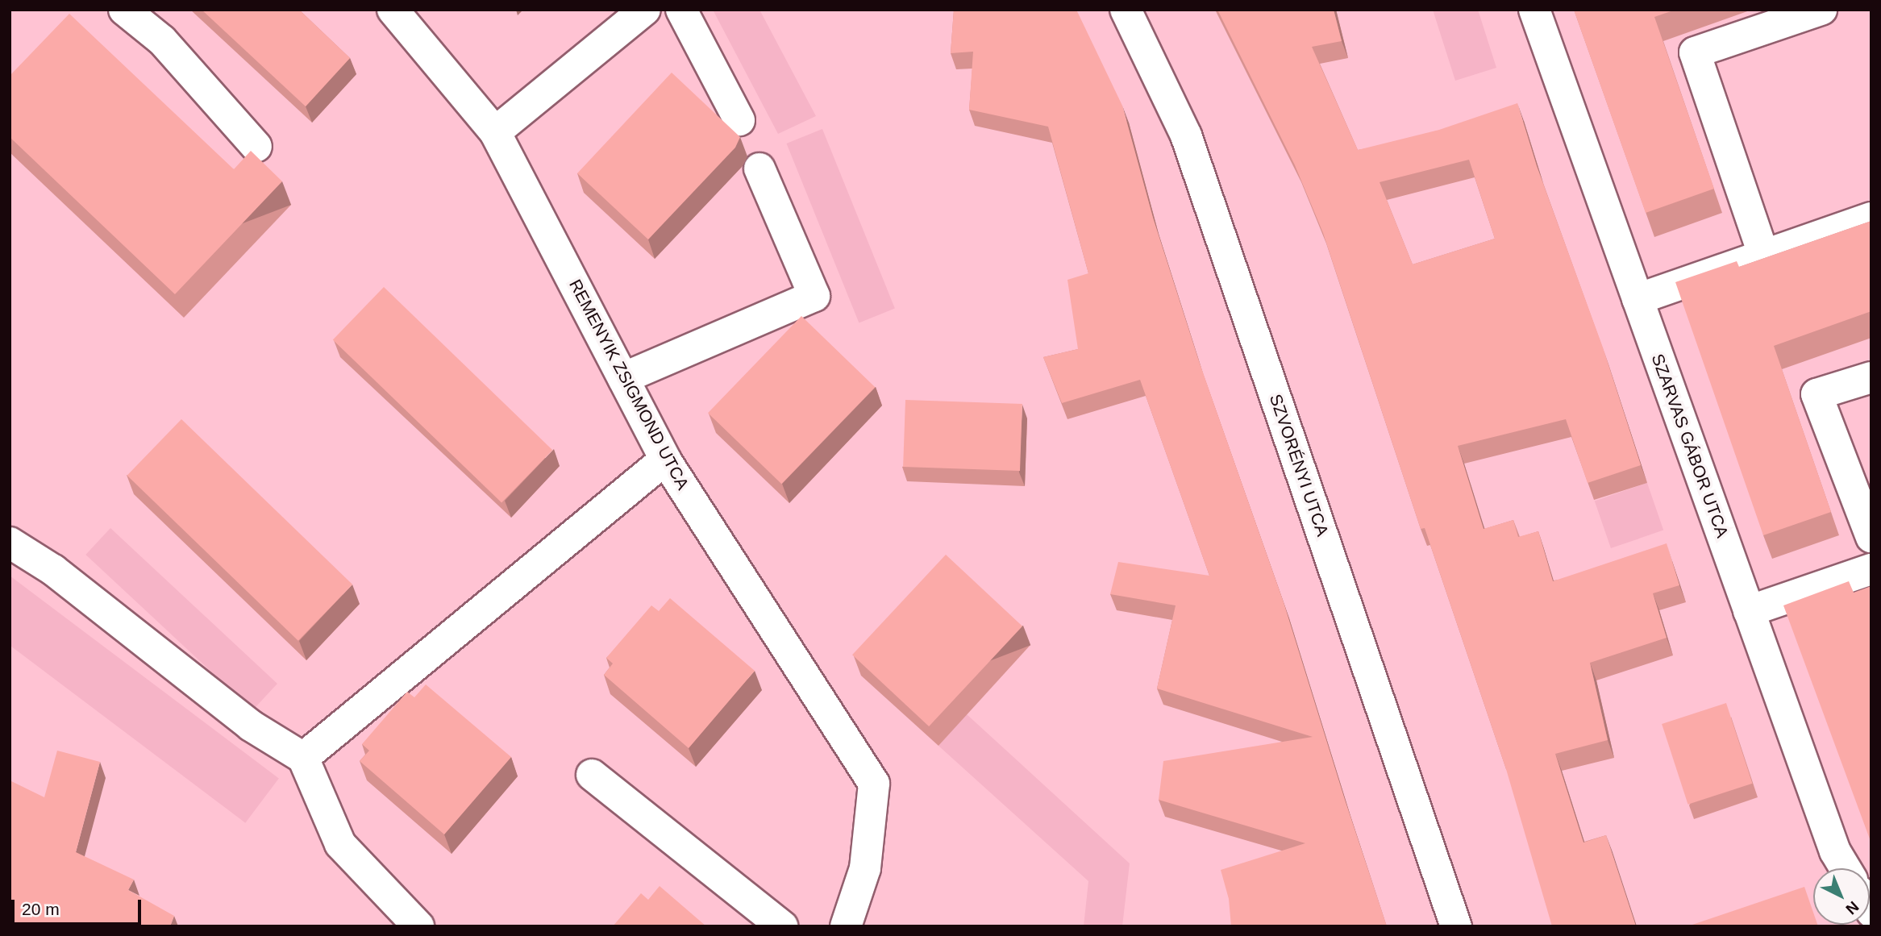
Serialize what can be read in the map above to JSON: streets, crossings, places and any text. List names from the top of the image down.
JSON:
{
  "streets": {
    "street": ["REMENYIK ZSIGMOND UTCA", "SZARVAS GÁBOR UTCA", "SZVORÉNYI UTCA"]
  },
  "scale_bar": "20 m",
  "north": "bottom right"
}
